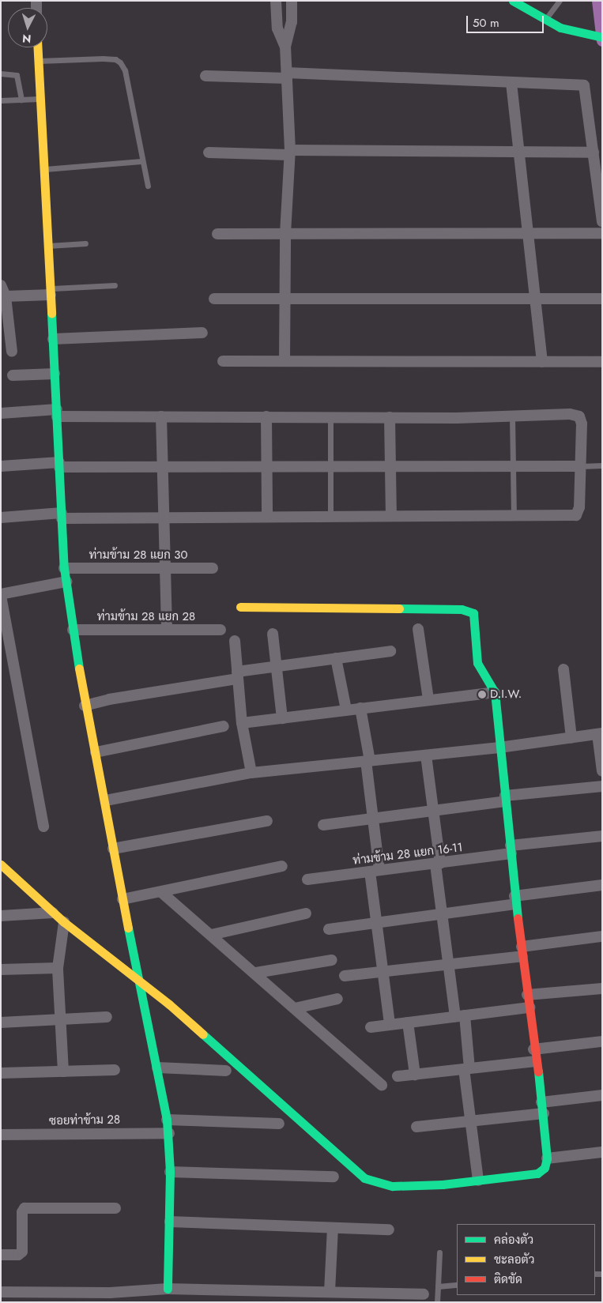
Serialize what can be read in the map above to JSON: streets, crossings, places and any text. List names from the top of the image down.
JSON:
{
  "streets": {
    "street": [
      "ท่ามข้าม 28 แยก 30",
      "ท่ามข้าม 28 แยก 28",
      "ท่ามข้าม 28 แยก 16-11",
      "ซอยท่าข้าม 28"
    ]
  },
  "places": ["D.I.W."],
  "legend": ["คล่องตัว", "ชะลอตัว", "ติดขัด"],
  "scale_bar": "50 m",
  "north": "bottom"
}
